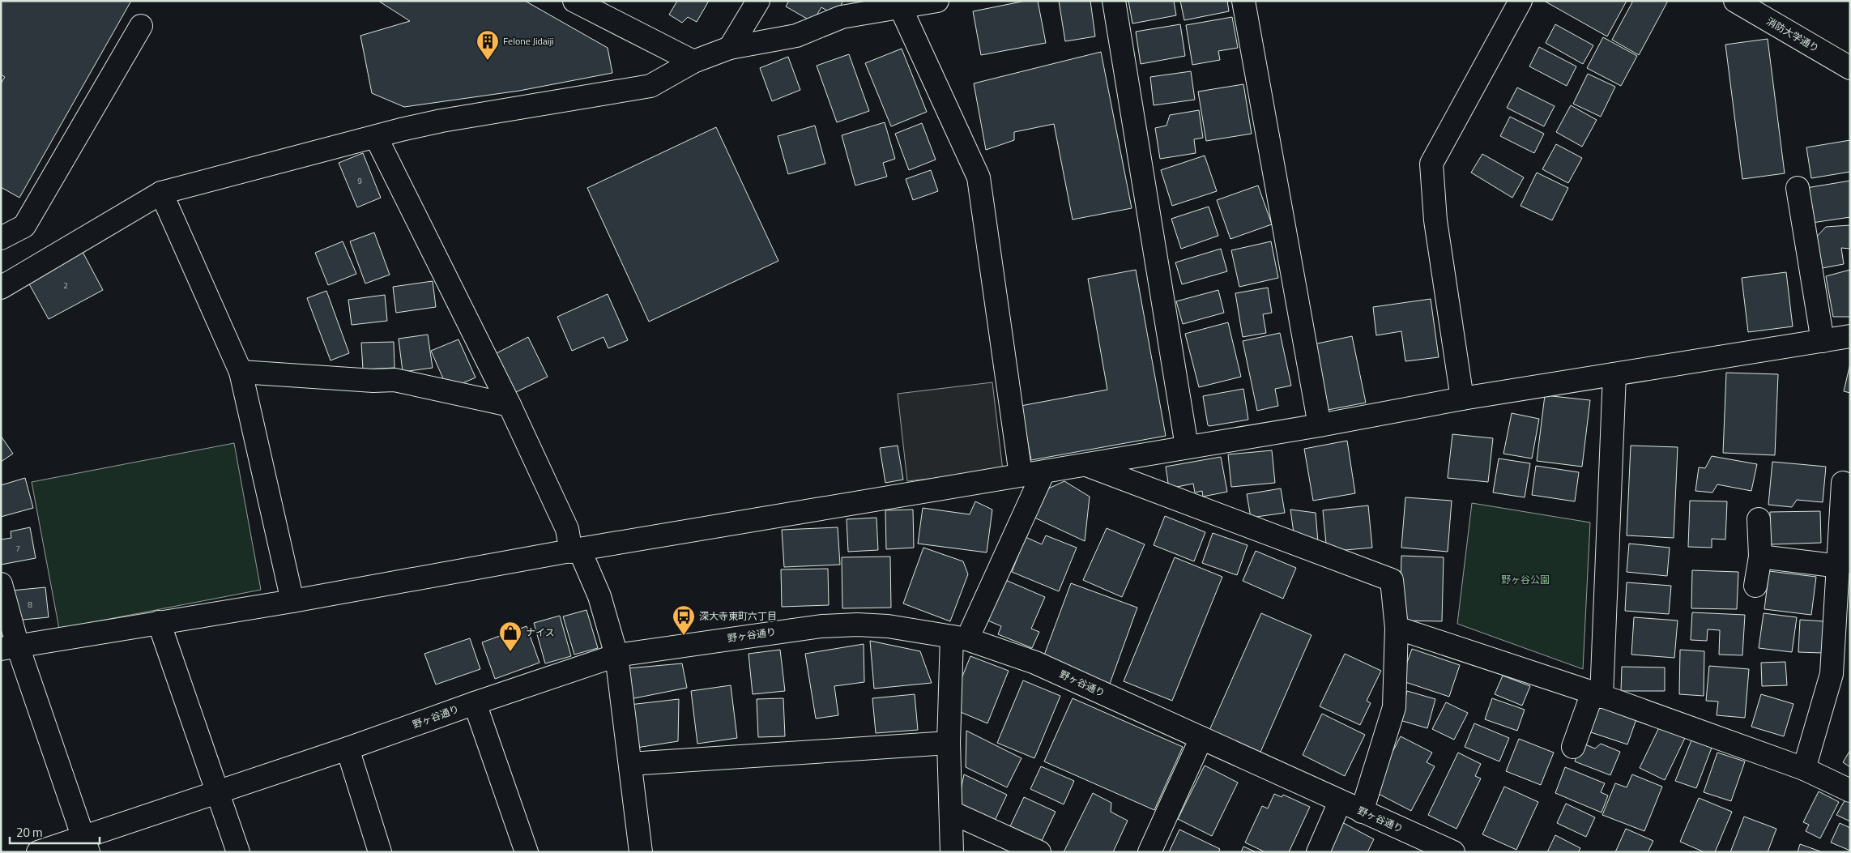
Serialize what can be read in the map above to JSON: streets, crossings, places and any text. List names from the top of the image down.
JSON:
{
  "streets": {
    "street": ["消防大学通り", "野ヶ谷通り"]
  },
  "parks": ["野ヶ谷公園"],
  "places": {
    "building": ["Felone Jidaiji"],
    "bus stop": ["深大寺東町六丁目"],
    "shop": ["ナイス"]
  },
  "house_numbers": [
    "9",
    "2",
    "7",
    "8"
  ],
  "scale_bar": "20 m"
}
